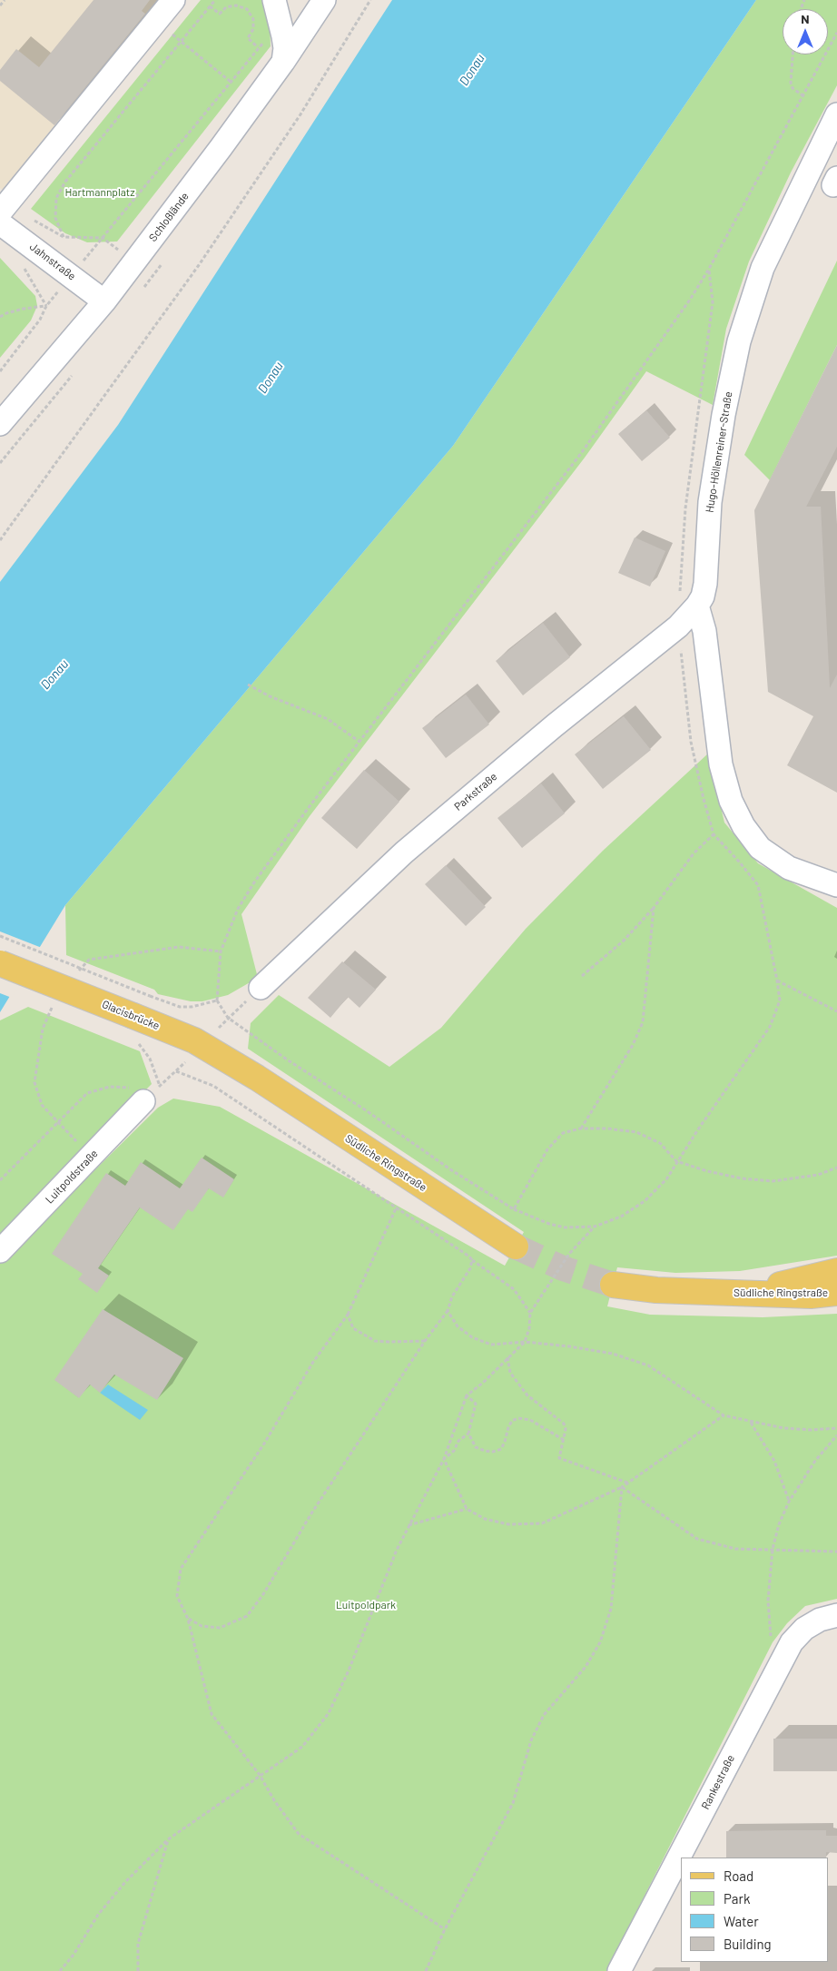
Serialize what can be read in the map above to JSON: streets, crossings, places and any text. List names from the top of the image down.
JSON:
{
  "streets": {
    "main road": ["Glacisbrücke", "Südliche Ringstraße"],
    "street": [
      "Schloßlände",
      "Jahnstraße",
      "Hugo-Höllenreiner-Straße",
      "Parkstraße",
      "Luitpoldstraße",
      "Rankestraße"
    ]
  },
  "crossings": [
    ["Schloßlände", "Jahnstraße"],
    ["Hugo-Höllenreiner-Straße", "Parkstraße"],
    ["Glacisbrücke", "Südliche Ringstraße"]
  ],
  "water": ["Donau"],
  "parks": ["Hartmannplatz", "Luitpoldpark"],
  "legend": [
    "Road",
    "Park",
    "Water",
    "Building"
  ],
  "north": "top"
}
